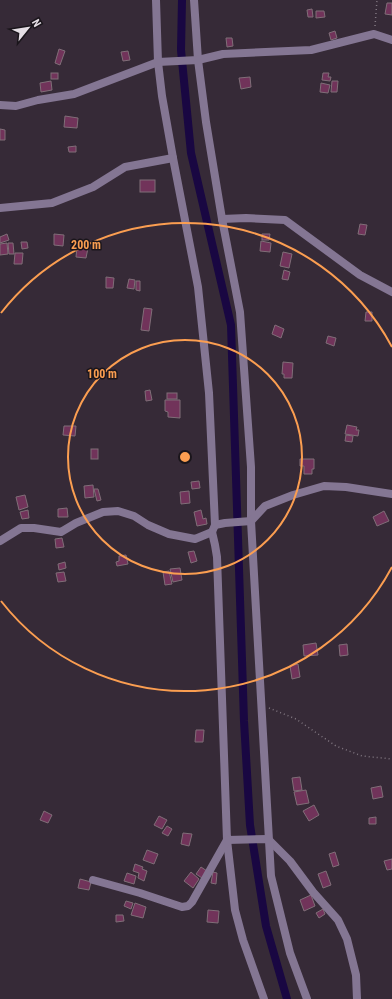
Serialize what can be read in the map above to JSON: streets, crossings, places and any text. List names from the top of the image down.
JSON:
{
  "north": "top right",
  "rings": ["200 m", "100 m"]
}
